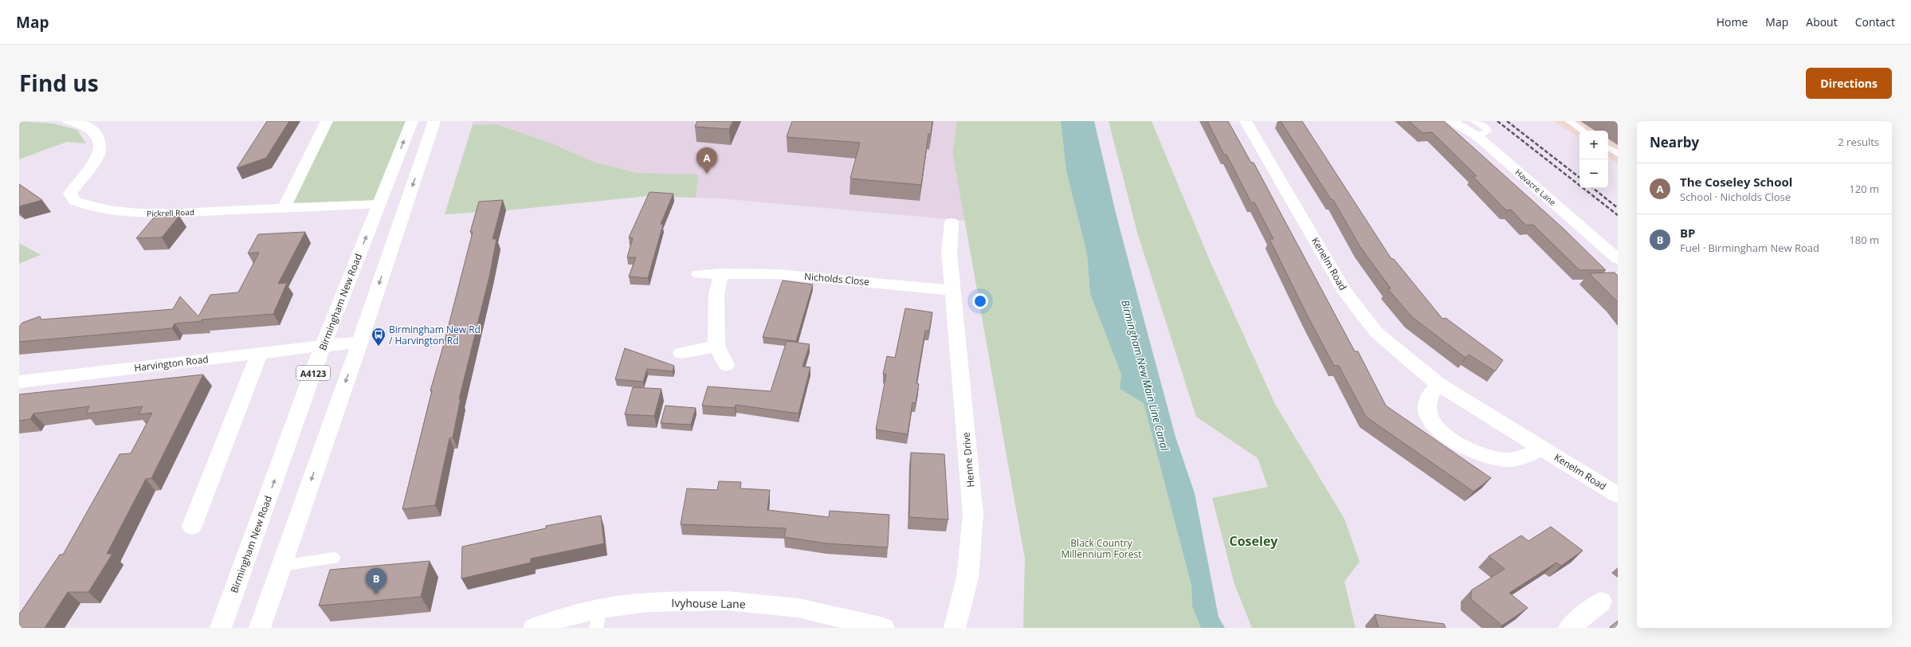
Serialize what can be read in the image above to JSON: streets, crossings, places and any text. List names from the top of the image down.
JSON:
{
  "streets": {
    "main road": [
      "Havacre Lane",
      "Pickrell Road",
      "Kenelm Road",
      "Nicholds Close",
      "Birmingham New Road",
      "Harvington Road",
      "A4123",
      "Henne Drive",
      "Ivyhouse Lane"
    ]
  },
  "crossings": [
    ["Pickrell Road", "Birmingham New Road"],
    ["Nicholds Close", "Henne Drive"],
    ["Birmingham New Road", "Harvington Road"]
  ],
  "districts": ["Coseley"],
  "water": ["Birmingham New Main Line Canal"],
  "parks": ["Black Country Millennium Forest"],
  "places": {
    "bus stop": ["Birmingham New Rd / Harvington Rd"]
  },
  "page": {
    "header": "Map",
    "nav": [
      "Home",
      "Map",
      "About",
      "Contact"
    ],
    "title": "Find us",
    "buttons": "Directions",
    "heading": ["Nearby", "2 results"],
    "map_buttons": ["+", "−"],
    "pins": ["A", "B"],
    "list": [
      {
        "mark": "A",
        "name": "The Coseley School",
        "note": "School · Nicholds Close",
        "value": "120 m"
      },
      {
        "mark": "B",
        "name": "BP",
        "note": "Fuel · Birmingham New Road",
        "value": "180 m"
      }
    ]
  }
}
